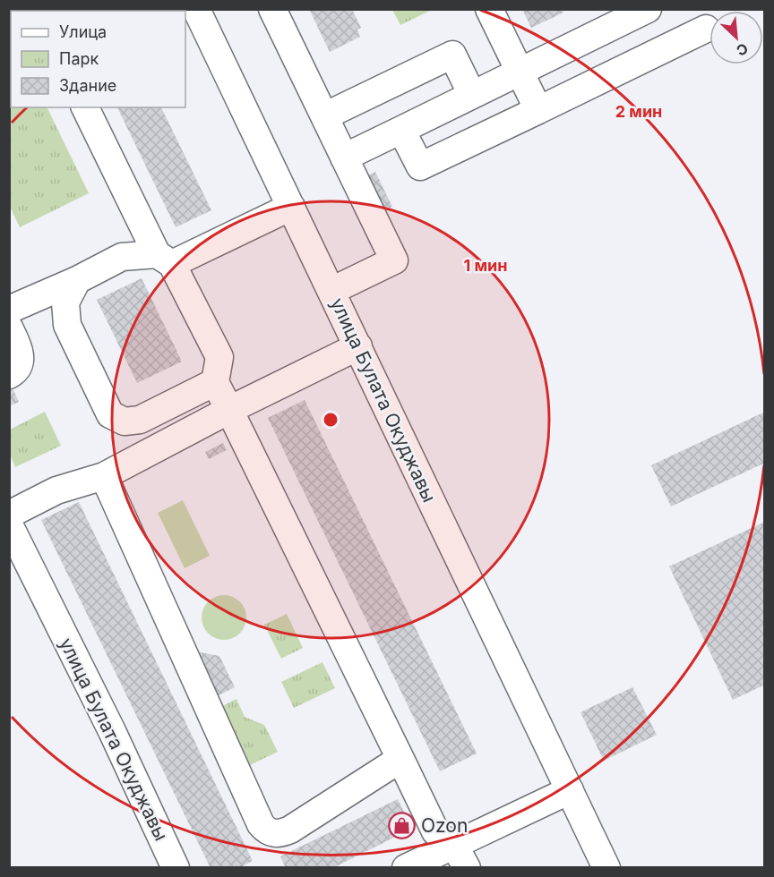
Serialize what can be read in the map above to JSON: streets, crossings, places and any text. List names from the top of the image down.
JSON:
{
  "streets": {
    "street": ["улица Булата Окуджавы"]
  },
  "places": {
    "shop": ["Ozon"]
  },
  "legend": ["Улица", "Парк", "Здание"],
  "north": "bottom right",
  "rings": ["2 мин", "1 мин"]
}
